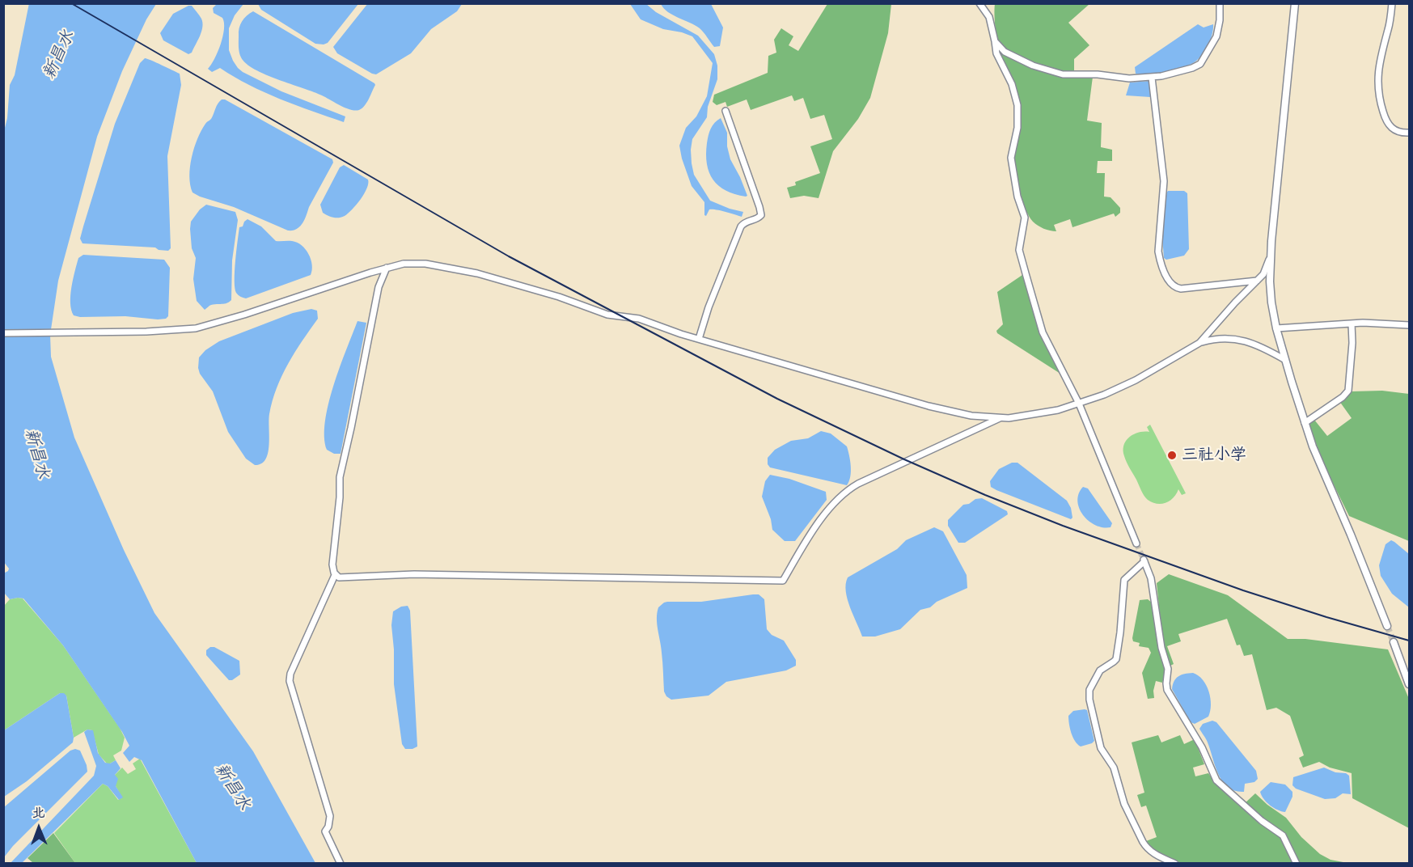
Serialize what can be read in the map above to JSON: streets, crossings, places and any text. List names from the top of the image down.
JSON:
{
  "water": ["新昌水"],
  "places": ["三社小学"],
  "north": "top"
}
